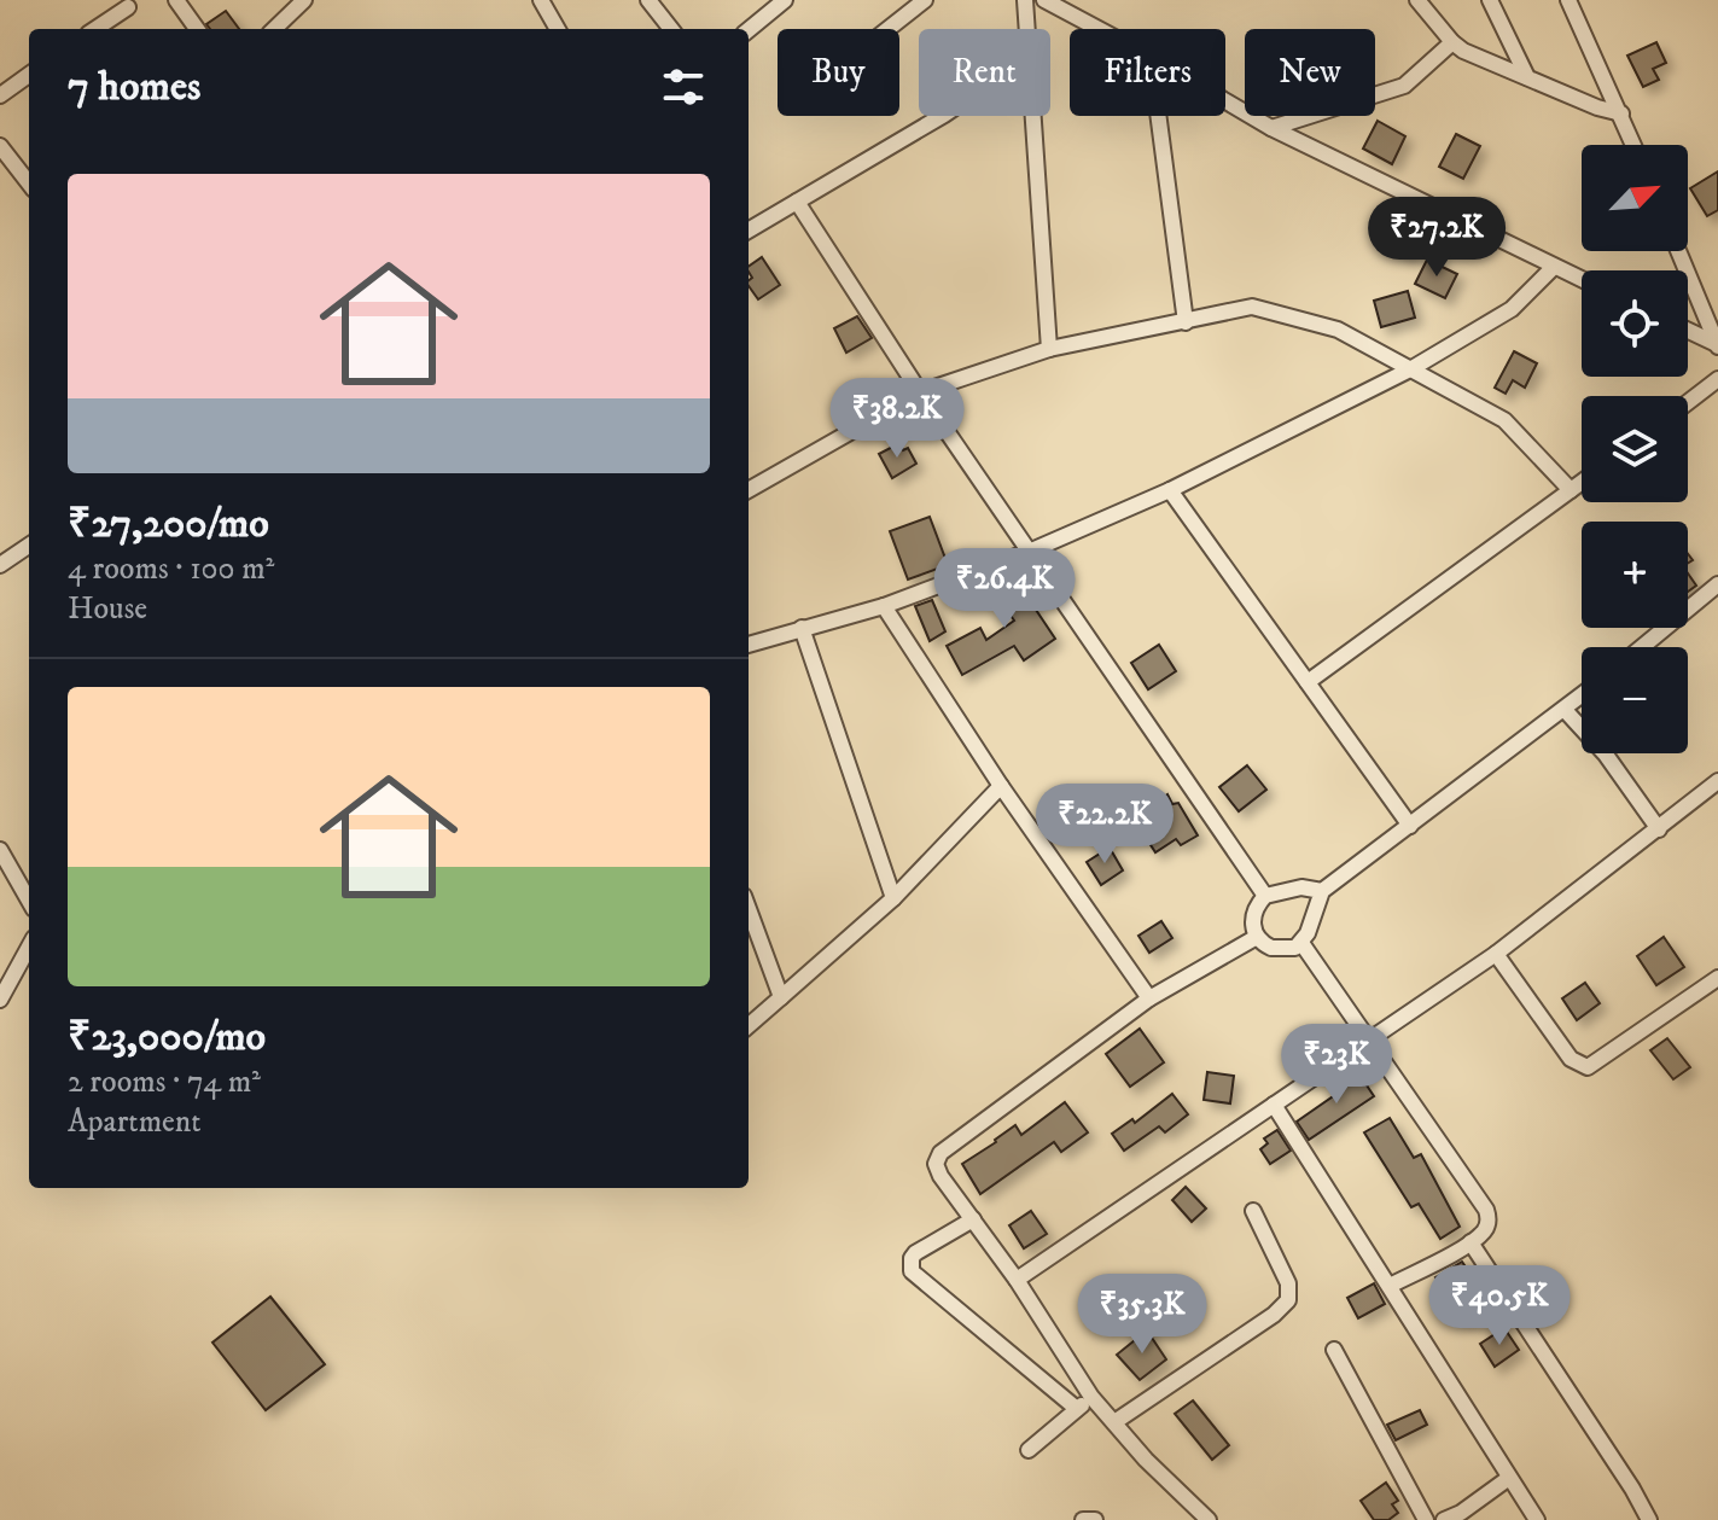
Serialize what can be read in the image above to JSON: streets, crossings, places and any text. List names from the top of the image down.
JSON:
{
  "north": "top right",
  "page": {
    "chip": [
      "Buy",
      "Rent",
      "Filters",
      "New"
    ],
    "heading": "7 homes",
    "map_buttons": ["+", "−"],
    "list": [
      {
        "name": "₹27,200/mo",
        "note": "4 rooms · 100 m² · House"
      },
      {
        "name": "₹23,000/mo",
        "note": "2 rooms · 74 m² · Apartment"
      }
    ],
    "price": [
      "₹27.2K",
      "₹38.2K",
      "₹26.4K",
      "₹22.2K",
      "₹23K",
      "₹40.5K",
      "₹35.3K"
    ]
  }
}
